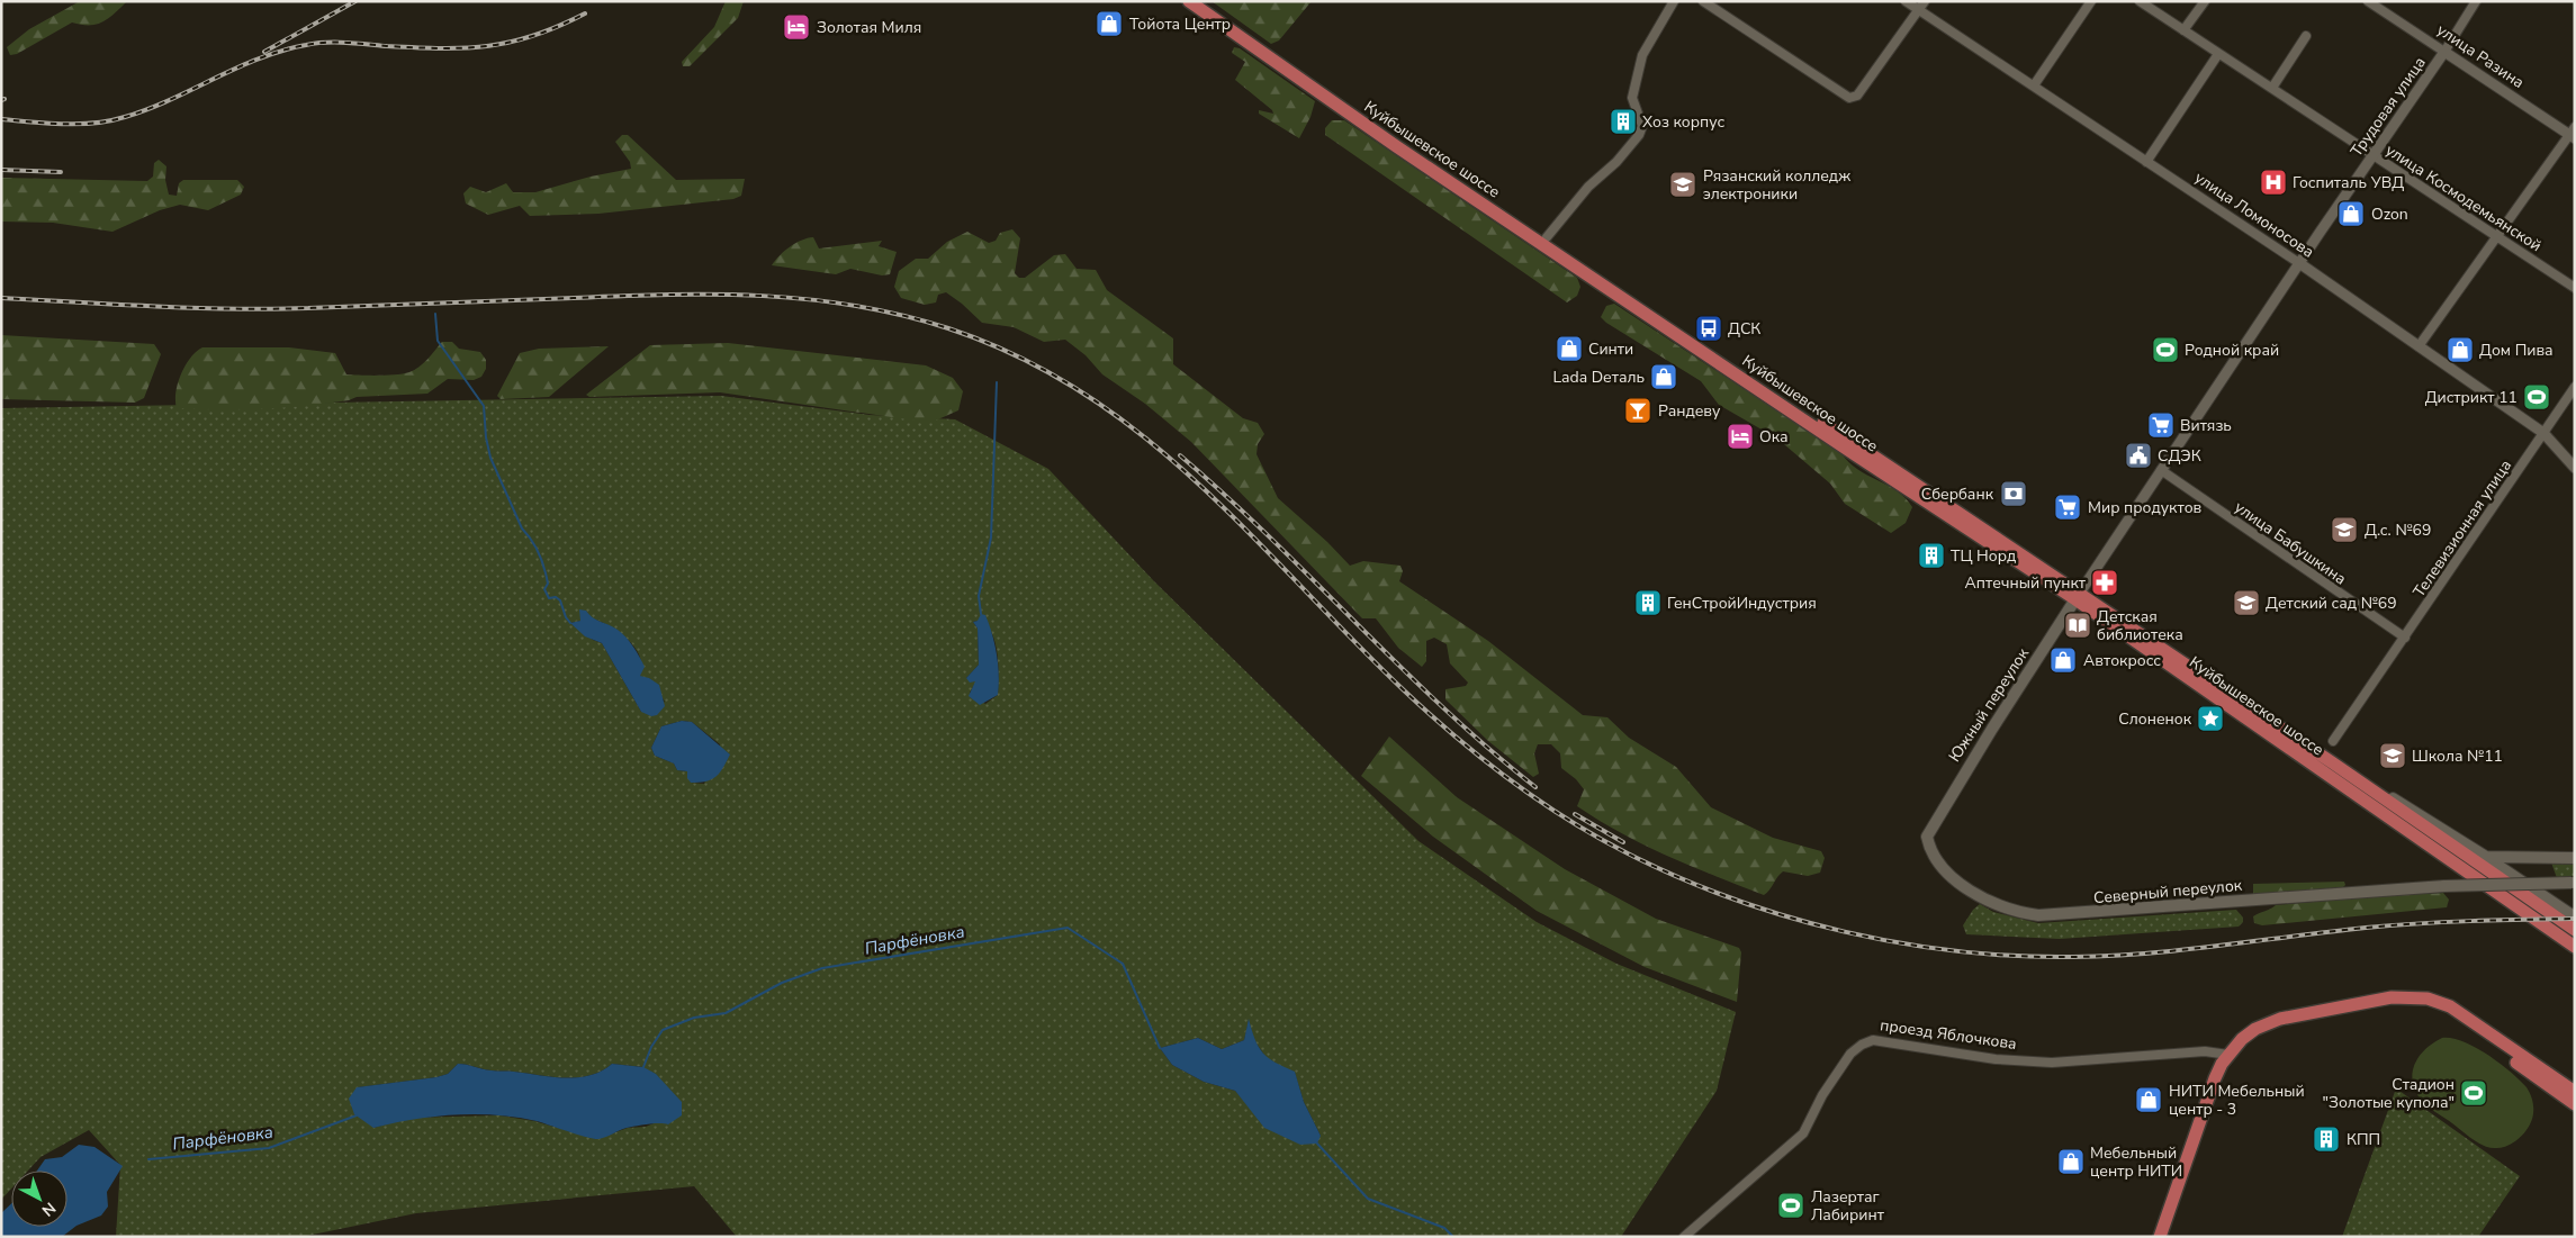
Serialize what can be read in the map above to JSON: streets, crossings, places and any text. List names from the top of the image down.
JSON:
{
  "streets": {
    "main road": ["Куйбышевское шоссе", "Южный переулок", "Северный переулок"],
    "street": [
      "улица Разина",
      "Трудовая улица",
      "улица Космодемьянской",
      "улица Ломоносова",
      "Телевизионная улица",
      "улица Бабушкина",
      "проезд Яблочкова"
    ]
  },
  "crossings": [
    ["улица Разина", "Трудовая улица"],
    ["Трудовая улица", "Куйбышевское шоссе"],
    ["Трудовая улица", "улица Космодемьянской"],
    ["Трудовая улица", "улица Ломоносова"],
    ["Трудовая улица", "улица Бабушкина"],
    ["Трудовая улица", "Южный переулок"],
    ["Куйбышевское шоссе", "Южный переулок"],
    ["улица Ломоносова", "Телевизионная улица"],
    ["Телевизионная улица", "улица Бабушкина"],
    ["Южный переулок", "Северный переулок"]
  ],
  "water": ["Парфёновка"],
  "places": {
    "shop": [
      "Тойота Центр",
      "Ozon",
      "Синти",
      "Дом Пива",
      "Lada Dеталь",
      "Автокросс",
      "НИТИ Мебельный центр - 3",
      "Мебельный центр НИТИ"
    ],
    "hotel": ["Золотая Миля", "Ока"],
    "building": [
      "Хоз корпус",
      "ТЦ Норд",
      "ГенСтройИндустрия",
      "КПП"
    ],
    "hospital": ["Госпиталь УВД"],
    "school or university": [
      "Рязанский колледж электроники",
      "Д.с. №69",
      "Детский сад №69",
      "Школа №11"
    ],
    "bus stop": ["ДСК"],
    "sports": [
      "Родной край",
      "Дистрикт 11",
      "Стадион \"Золотые купола\"",
      "Лазертаг Лабиринт"
    ],
    "bar": ["Рандеву"],
    "supermarket": ["Витязь", "Мир продуктов"],
    "public building": ["СДЭК"],
    "bank": ["Сбербанк"],
    "pharmacy": ["Аптечный пункт"],
    "library": ["Детская библиотека"],
    "place": ["Слоненок"]
  },
  "north": "bottom right"
}
